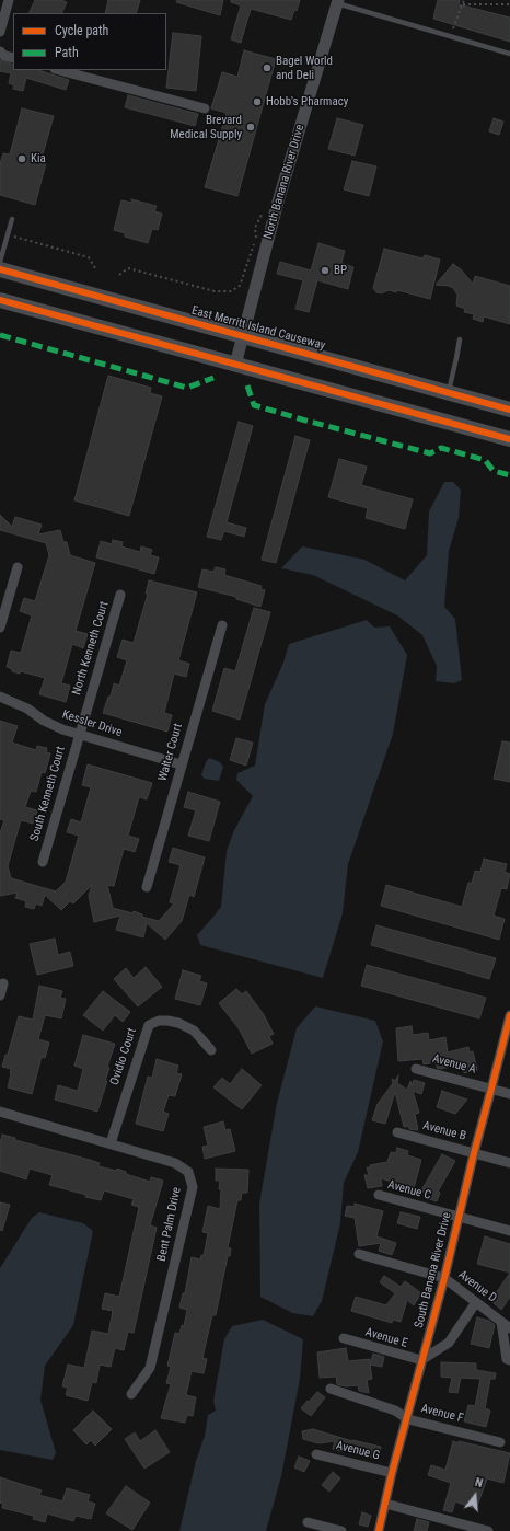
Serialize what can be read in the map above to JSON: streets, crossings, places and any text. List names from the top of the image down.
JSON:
{
  "streets": {
    "main road": ["East Merritt Island Causeway"],
    "street": [
      "North Banana River Drive",
      "North Kenneth Court",
      "Kessler Drive",
      "Walter Court",
      "South Kenneth Court",
      "Ovidio Court",
      "Avenue A",
      "Avenue B",
      "Avenue C",
      "Bent Palm Drive",
      "South Banana River Drive",
      "Avenue D",
      "Avenue E",
      "Avenue F",
      "Avenue G"
    ]
  },
  "crossings": [
    ["North Banana River Drive", "East Merritt Island Causeway"],
    ["North Kenneth Court", "Kessler Drive"],
    ["North Kenneth Court", "South Kenneth Court"],
    ["Kessler Drive", "Walter Court"],
    ["Kessler Drive", "South Kenneth Court"],
    ["Ovidio Court", "Bent Palm Drive"],
    ["Avenue A", "South Banana River Drive"],
    ["Avenue B", "South Banana River Drive"],
    ["Avenue C", "South Banana River Drive"],
    ["South Banana River Drive", "Avenue D"],
    ["South Banana River Drive", "Avenue E"],
    ["South Banana River Drive", "Avenue F"],
    ["South Banana River Drive", "Avenue G"]
  ],
  "places": [
    "Bagel World and Deli",
    "Hobb's Pharmacy",
    "Brevard Medical Supply",
    "Kia",
    "BP"
  ],
  "legend": ["Cycle path", "Path"],
  "north": "top"
}
